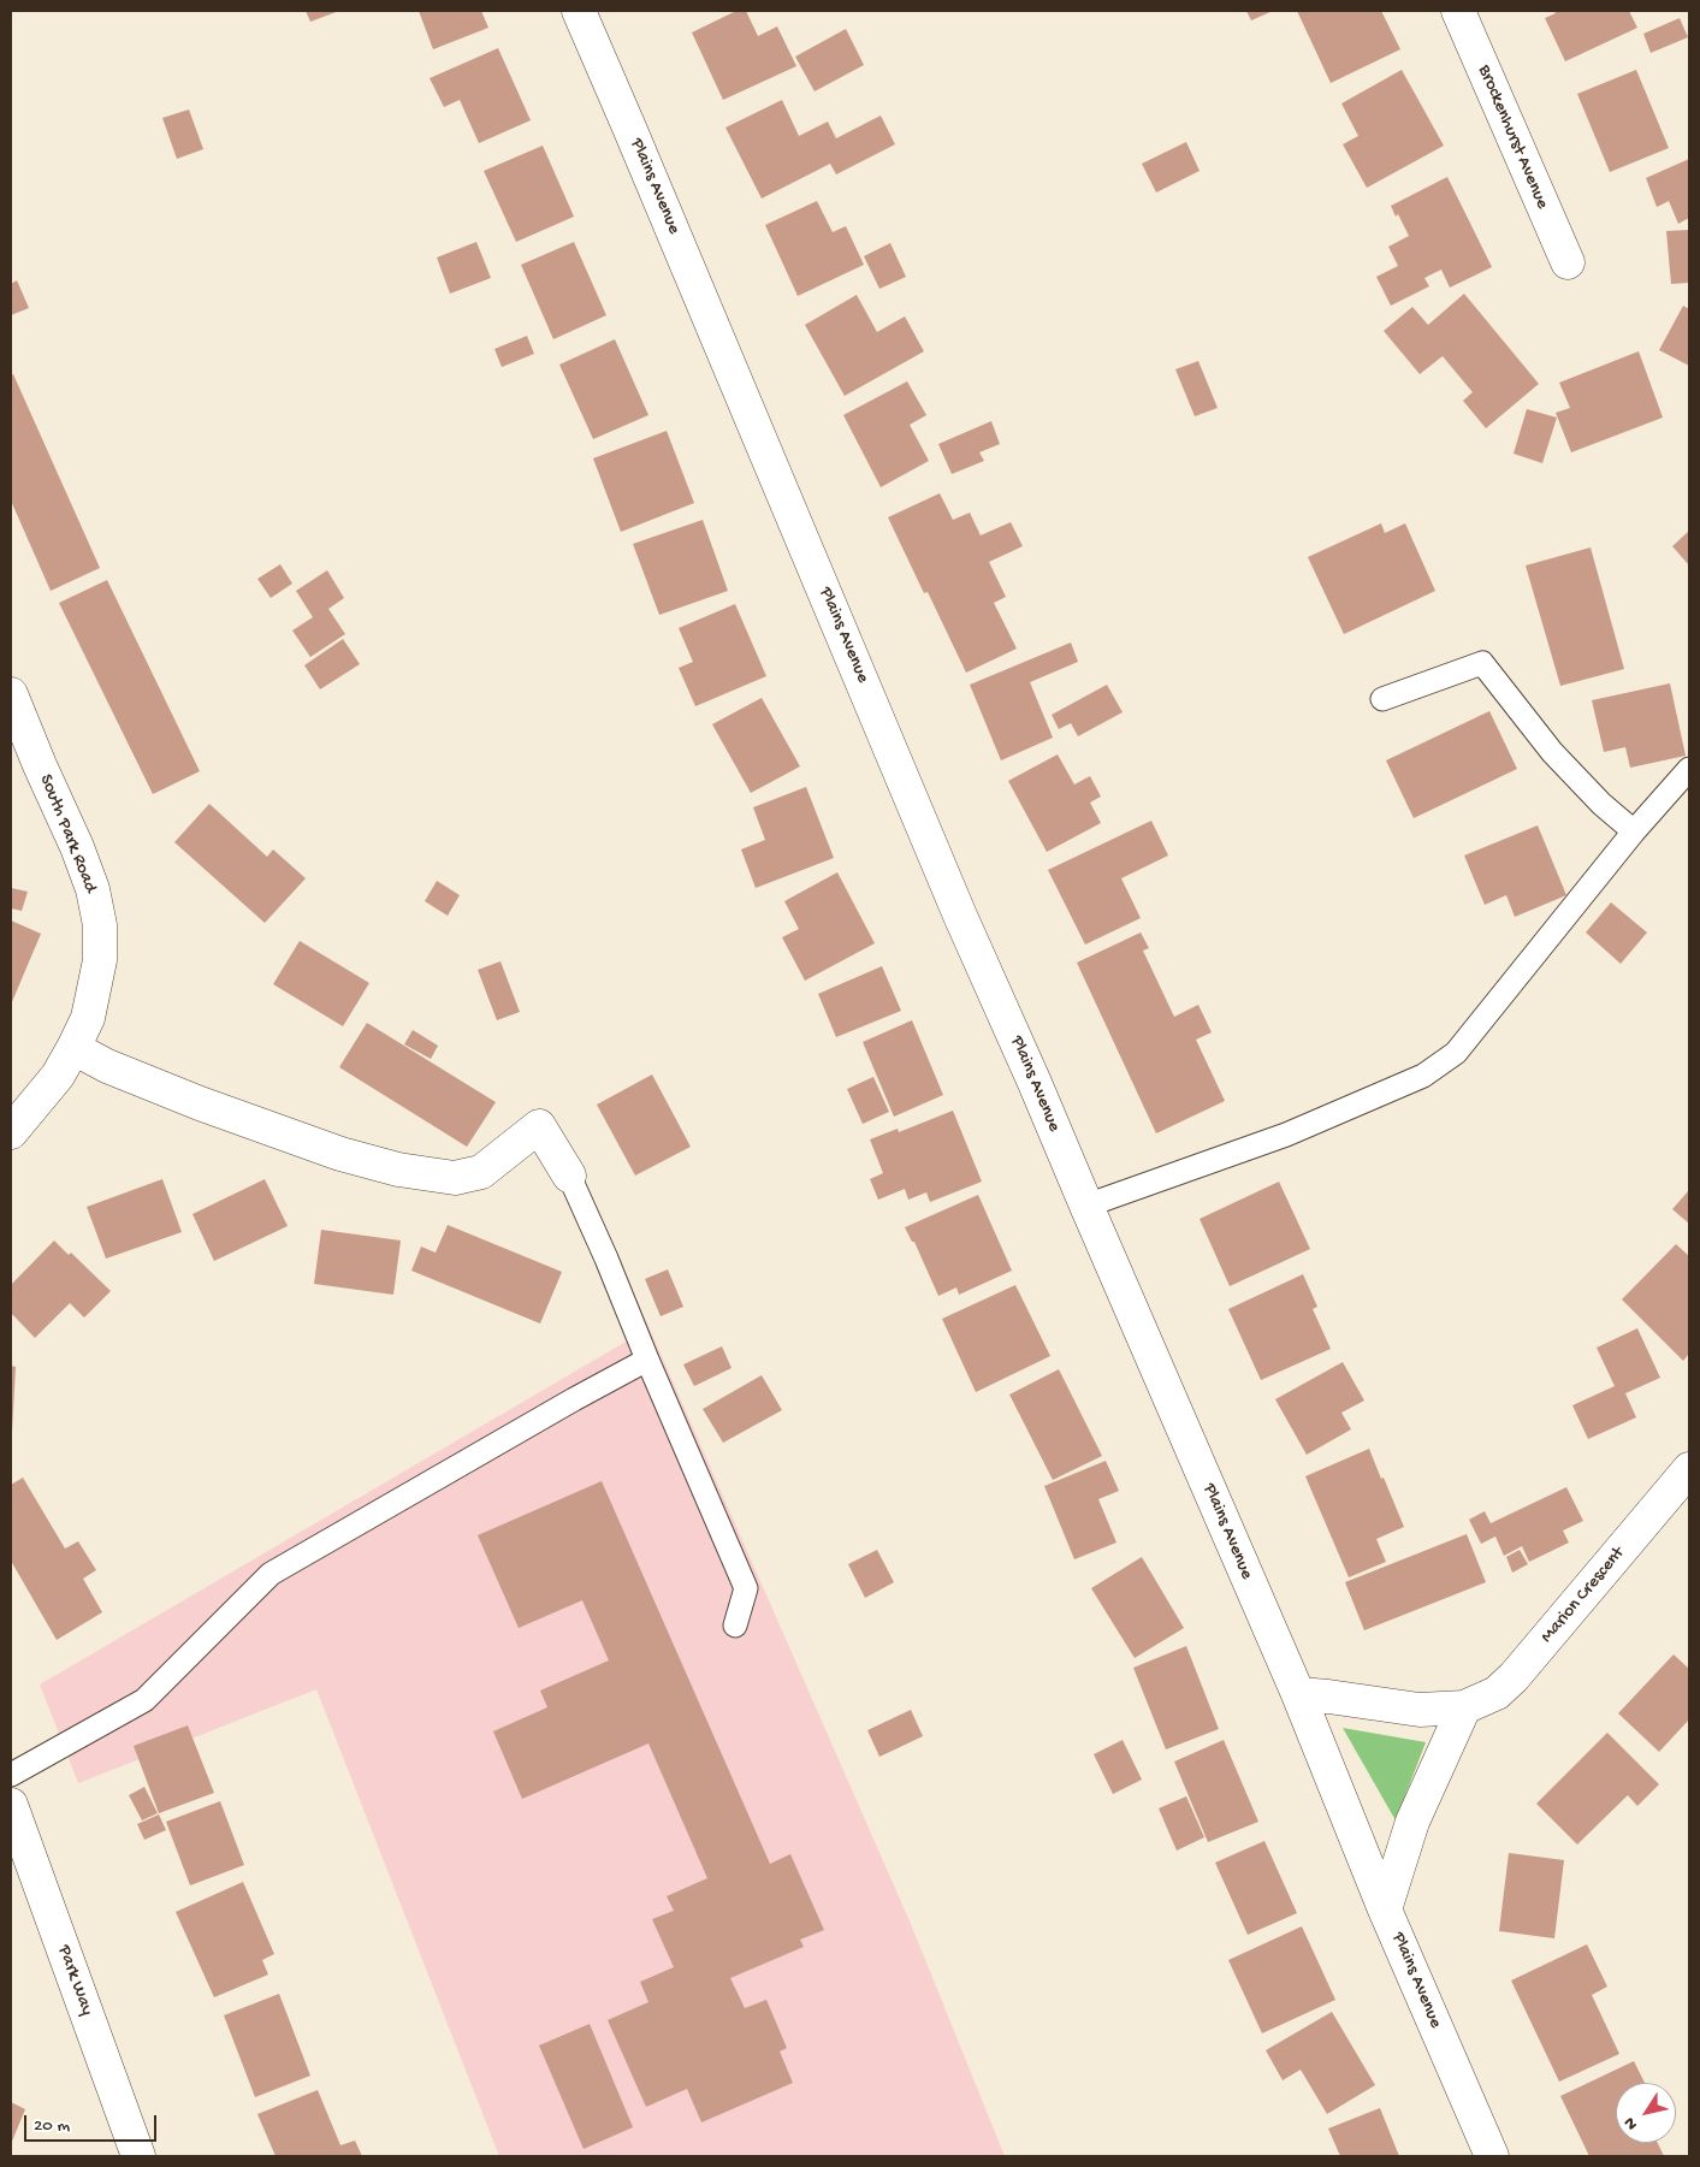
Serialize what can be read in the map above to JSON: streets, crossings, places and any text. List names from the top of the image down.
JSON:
{
  "streets": {
    "street": [
      "Brockenhurst Avenue",
      "Plains Avenue",
      "South Park Road",
      "Marion Crescent",
      "Park Way"
    ]
  },
  "crossings": [
    ["Plains Avenue", "Marion Crescent"]
  ],
  "scale_bar": "20 m",
  "north": "bottom left"
}
